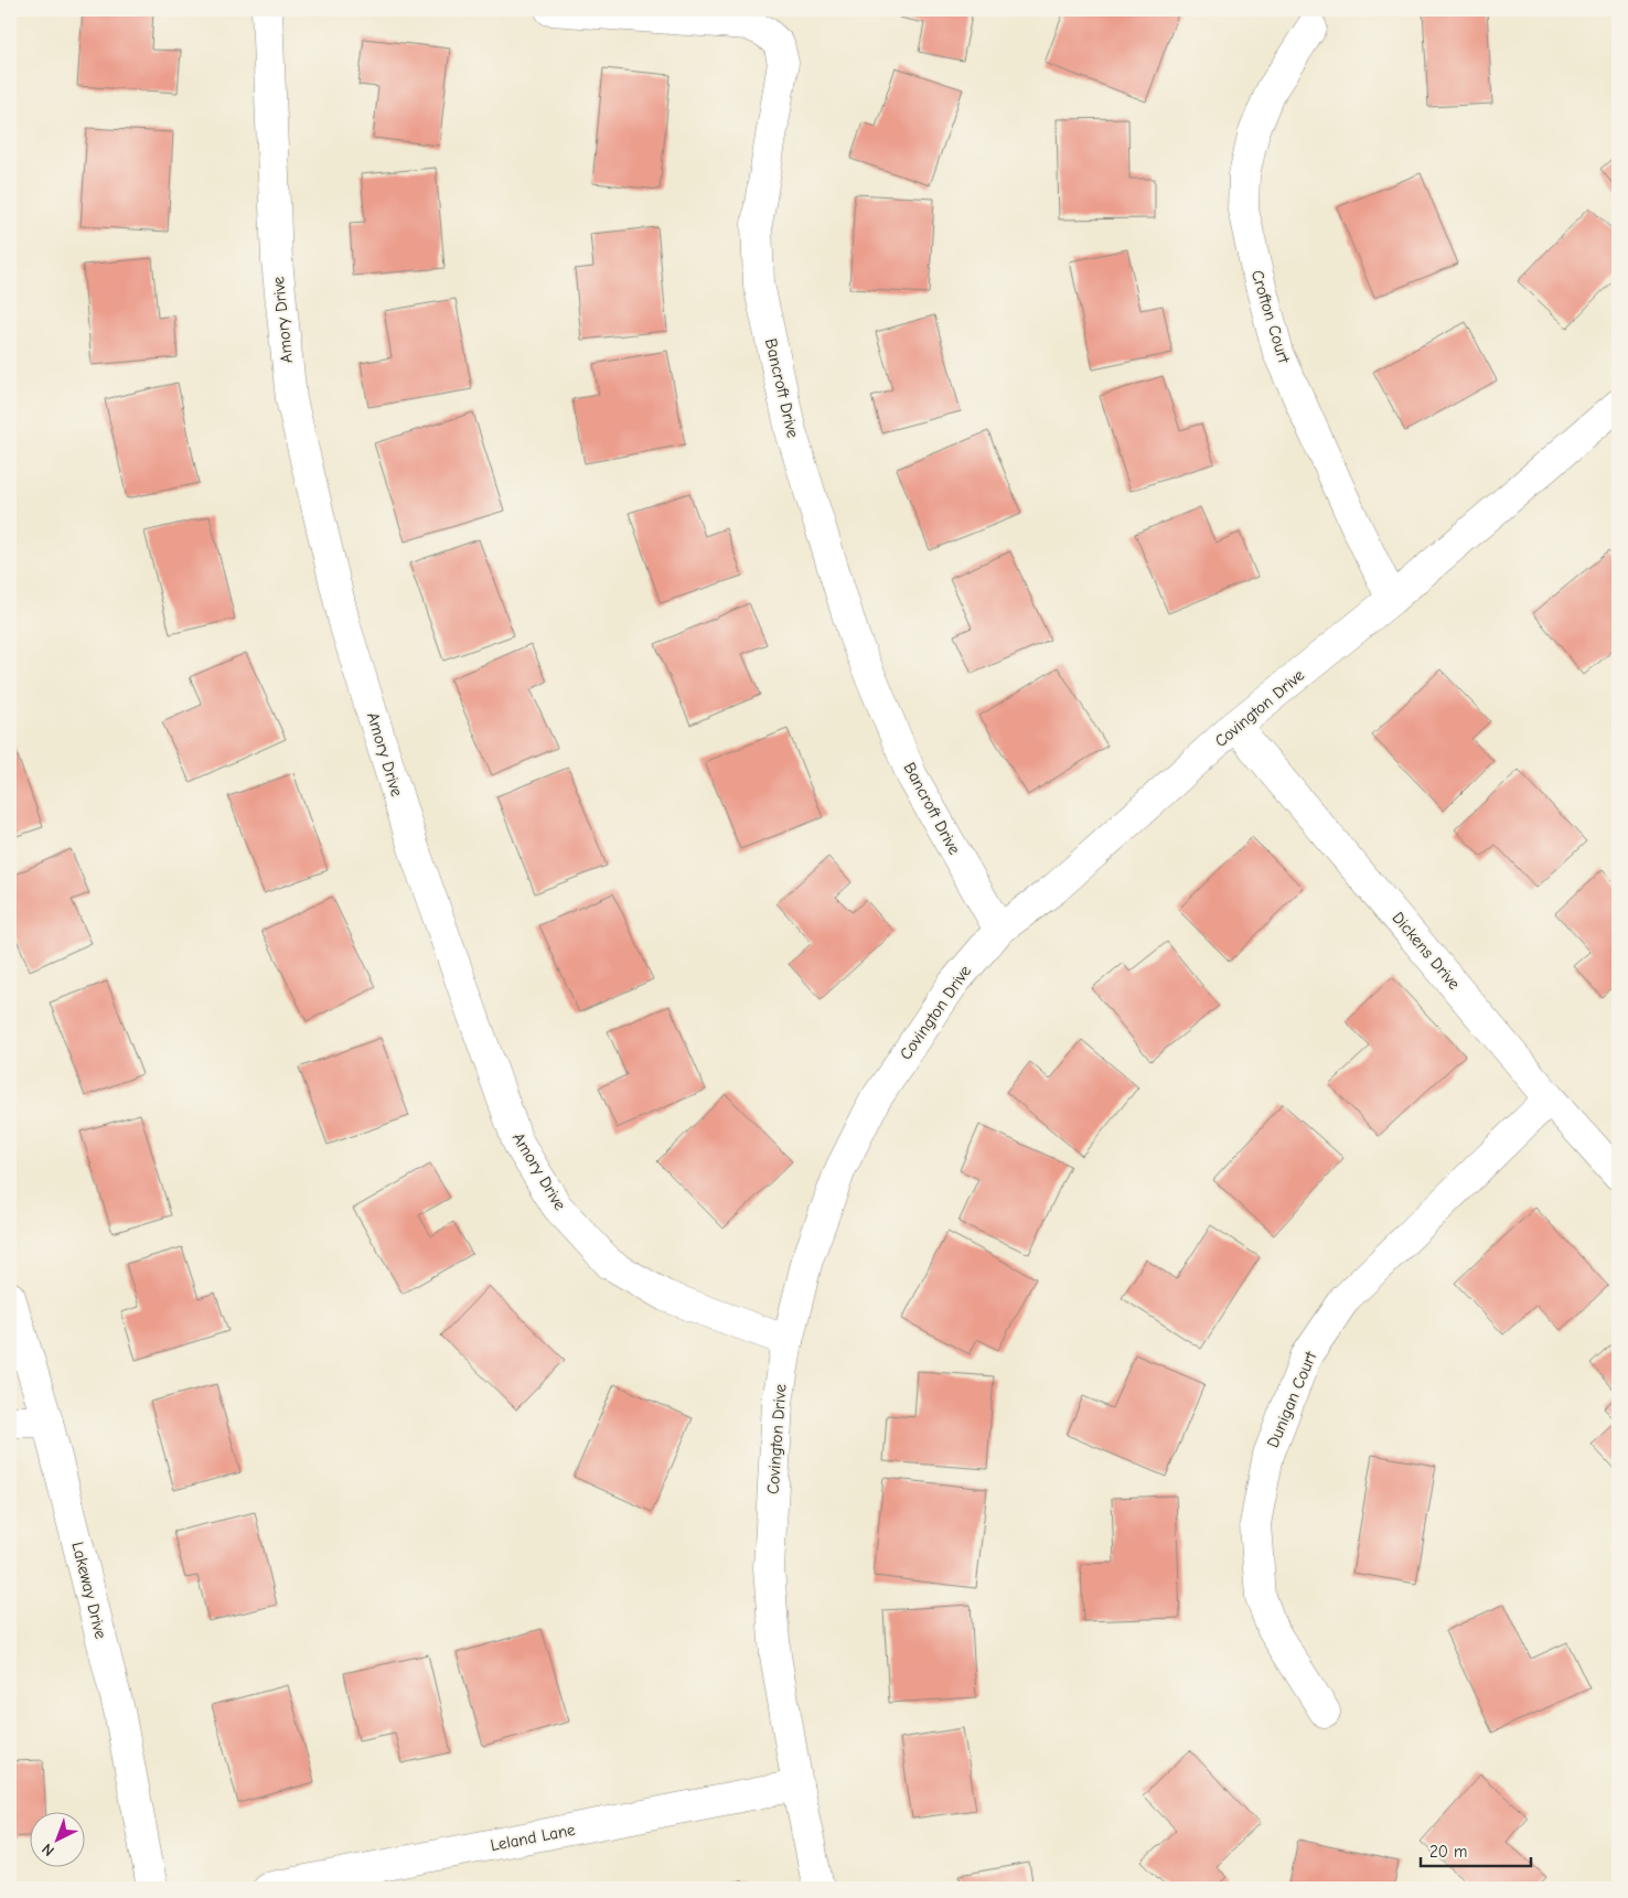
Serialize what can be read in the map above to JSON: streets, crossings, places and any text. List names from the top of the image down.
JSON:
{
  "streets": {
    "street": [
      "Crofton Court",
      "Amory Drive",
      "Bancroft Drive",
      "Covington Drive",
      "Dickens Drive",
      "Dunigan Court",
      "Lakeway Drive",
      "Leland Lane"
    ]
  },
  "crossings": [
    ["Crofton Court", "Covington Drive"],
    ["Amory Drive", "Covington Drive"],
    ["Bancroft Drive", "Covington Drive"],
    ["Covington Drive", "Dickens Drive"],
    ["Covington Drive", "Leland Lane"],
    ["Dickens Drive", "Dunigan Court"]
  ],
  "scale_bar": "20 m",
  "north": "bottom left"
}
